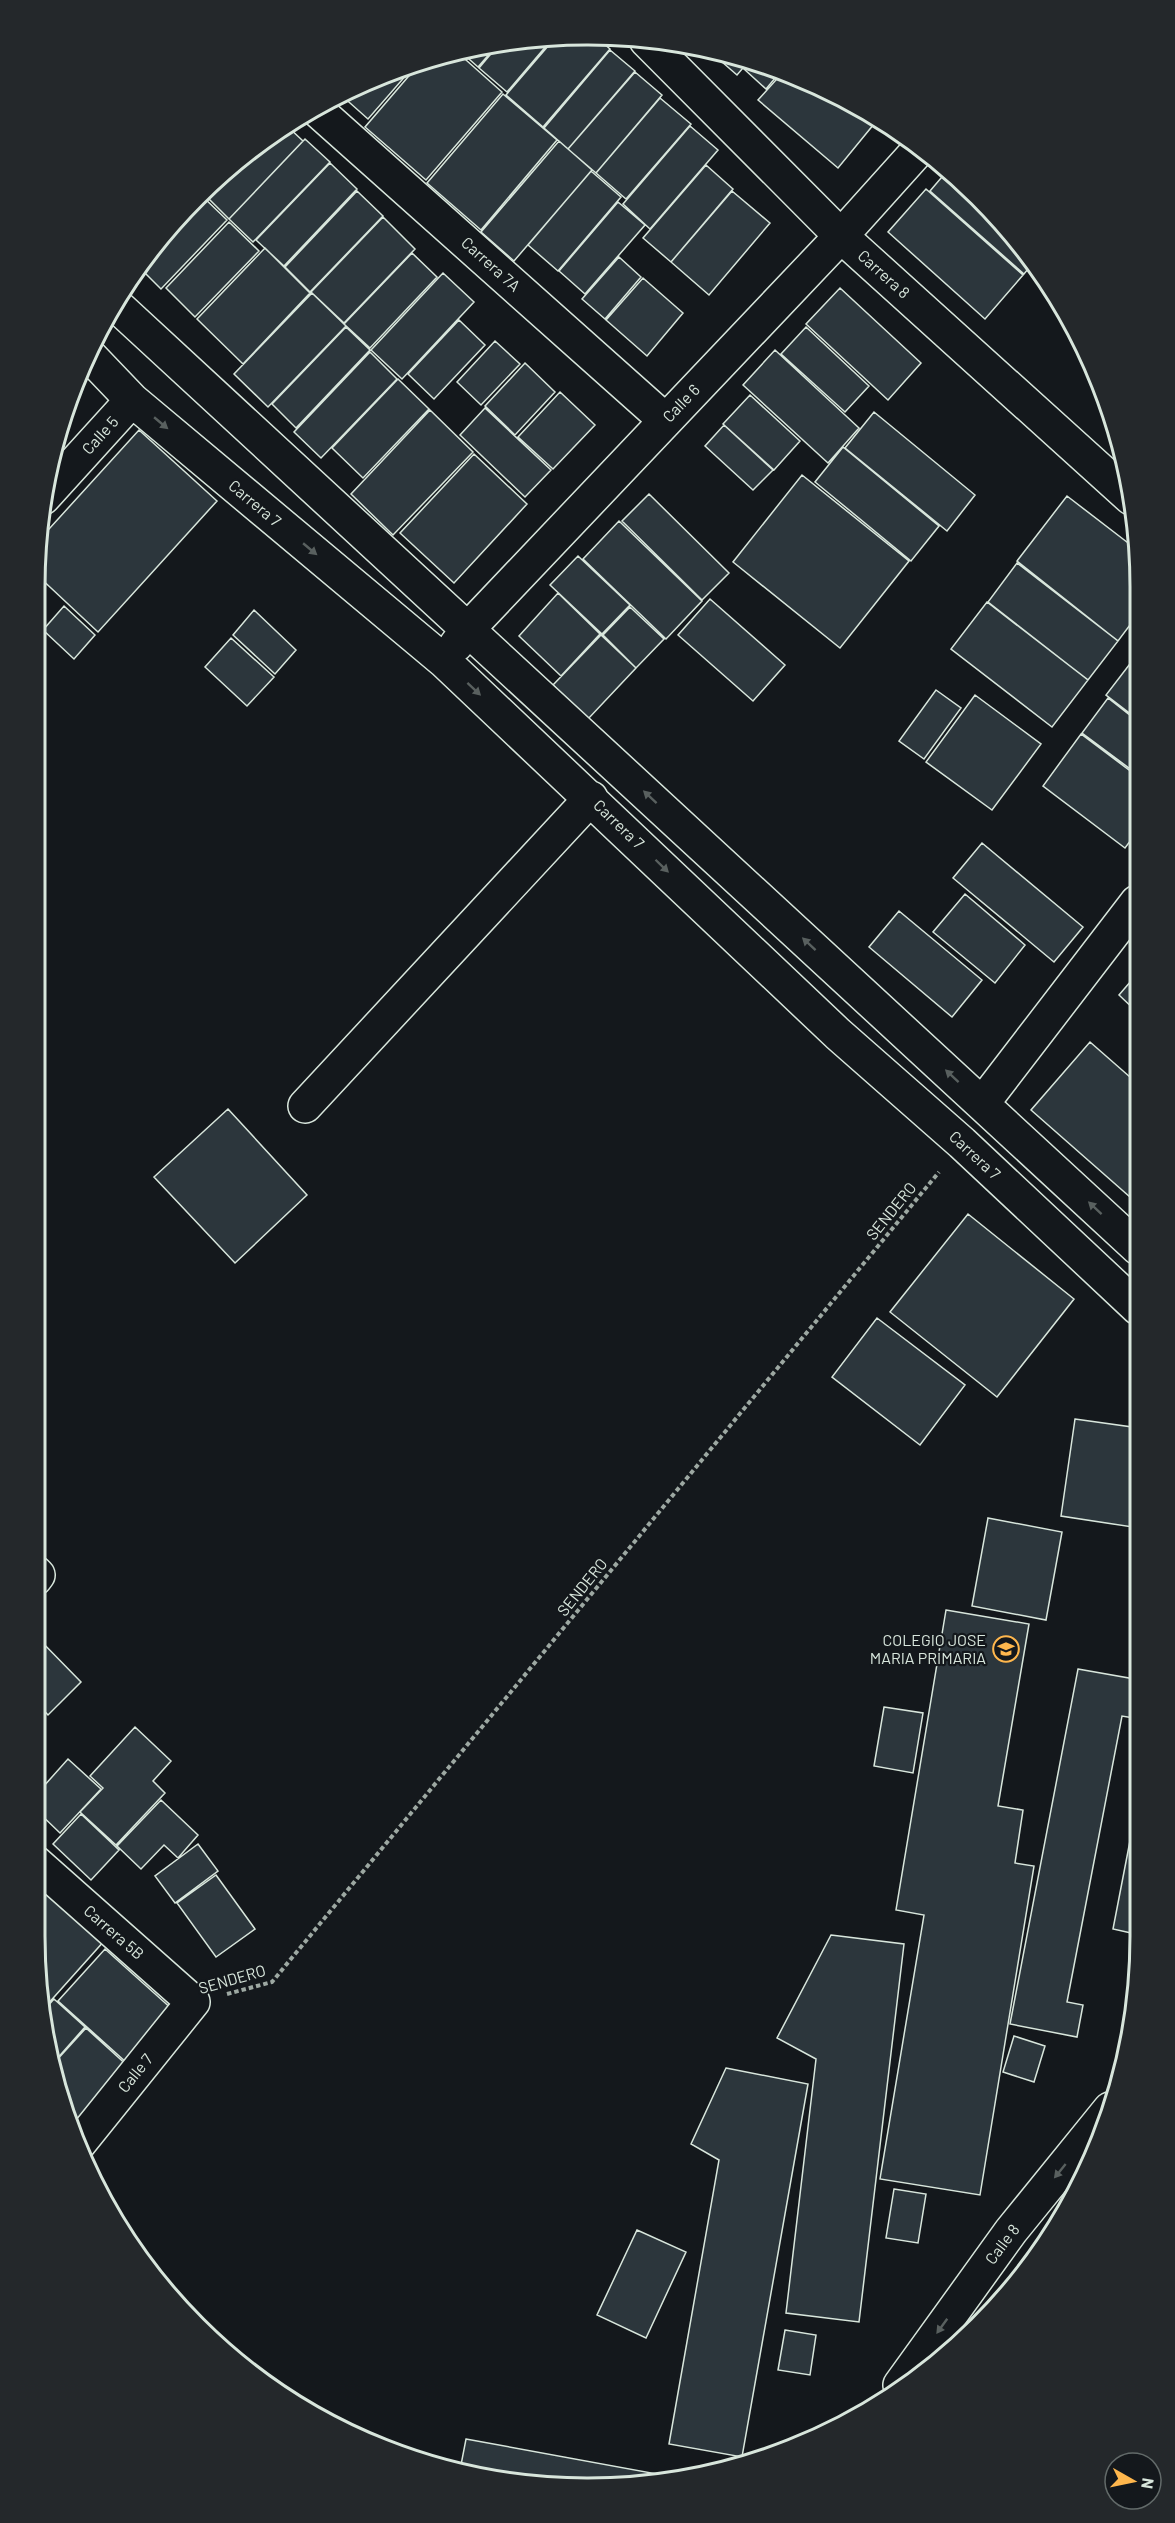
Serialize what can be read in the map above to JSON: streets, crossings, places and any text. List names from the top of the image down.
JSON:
{
  "streets": {
    "street": [
      "Carrera 7A",
      "Carrera 8",
      "Calle 6",
      "Calle 5",
      "Carrera 7",
      "Carrera 5B",
      "Calle 7",
      "Calle 8"
    ],
    "path": ["SENDERO"]
  },
  "crossings": [
    ["Carrera 7A", "Calle 6"],
    ["Carrera 8", "Calle 6"],
    ["Calle 6", "Carrera 7"],
    ["Calle 5", "Carrera 7"],
    ["Carrera 7", "SENDERO"],
    ["SENDERO", "Carrera 5B"],
    ["SENDERO", "Calle 7"],
    ["Carrera 5B", "Calle 7"]
  ],
  "one_way": ["Calle 8"],
  "places": {
    "school or university": ["COLEGIO JOSE MARIA PRIMARIA"]
  },
  "north": "right"
}
